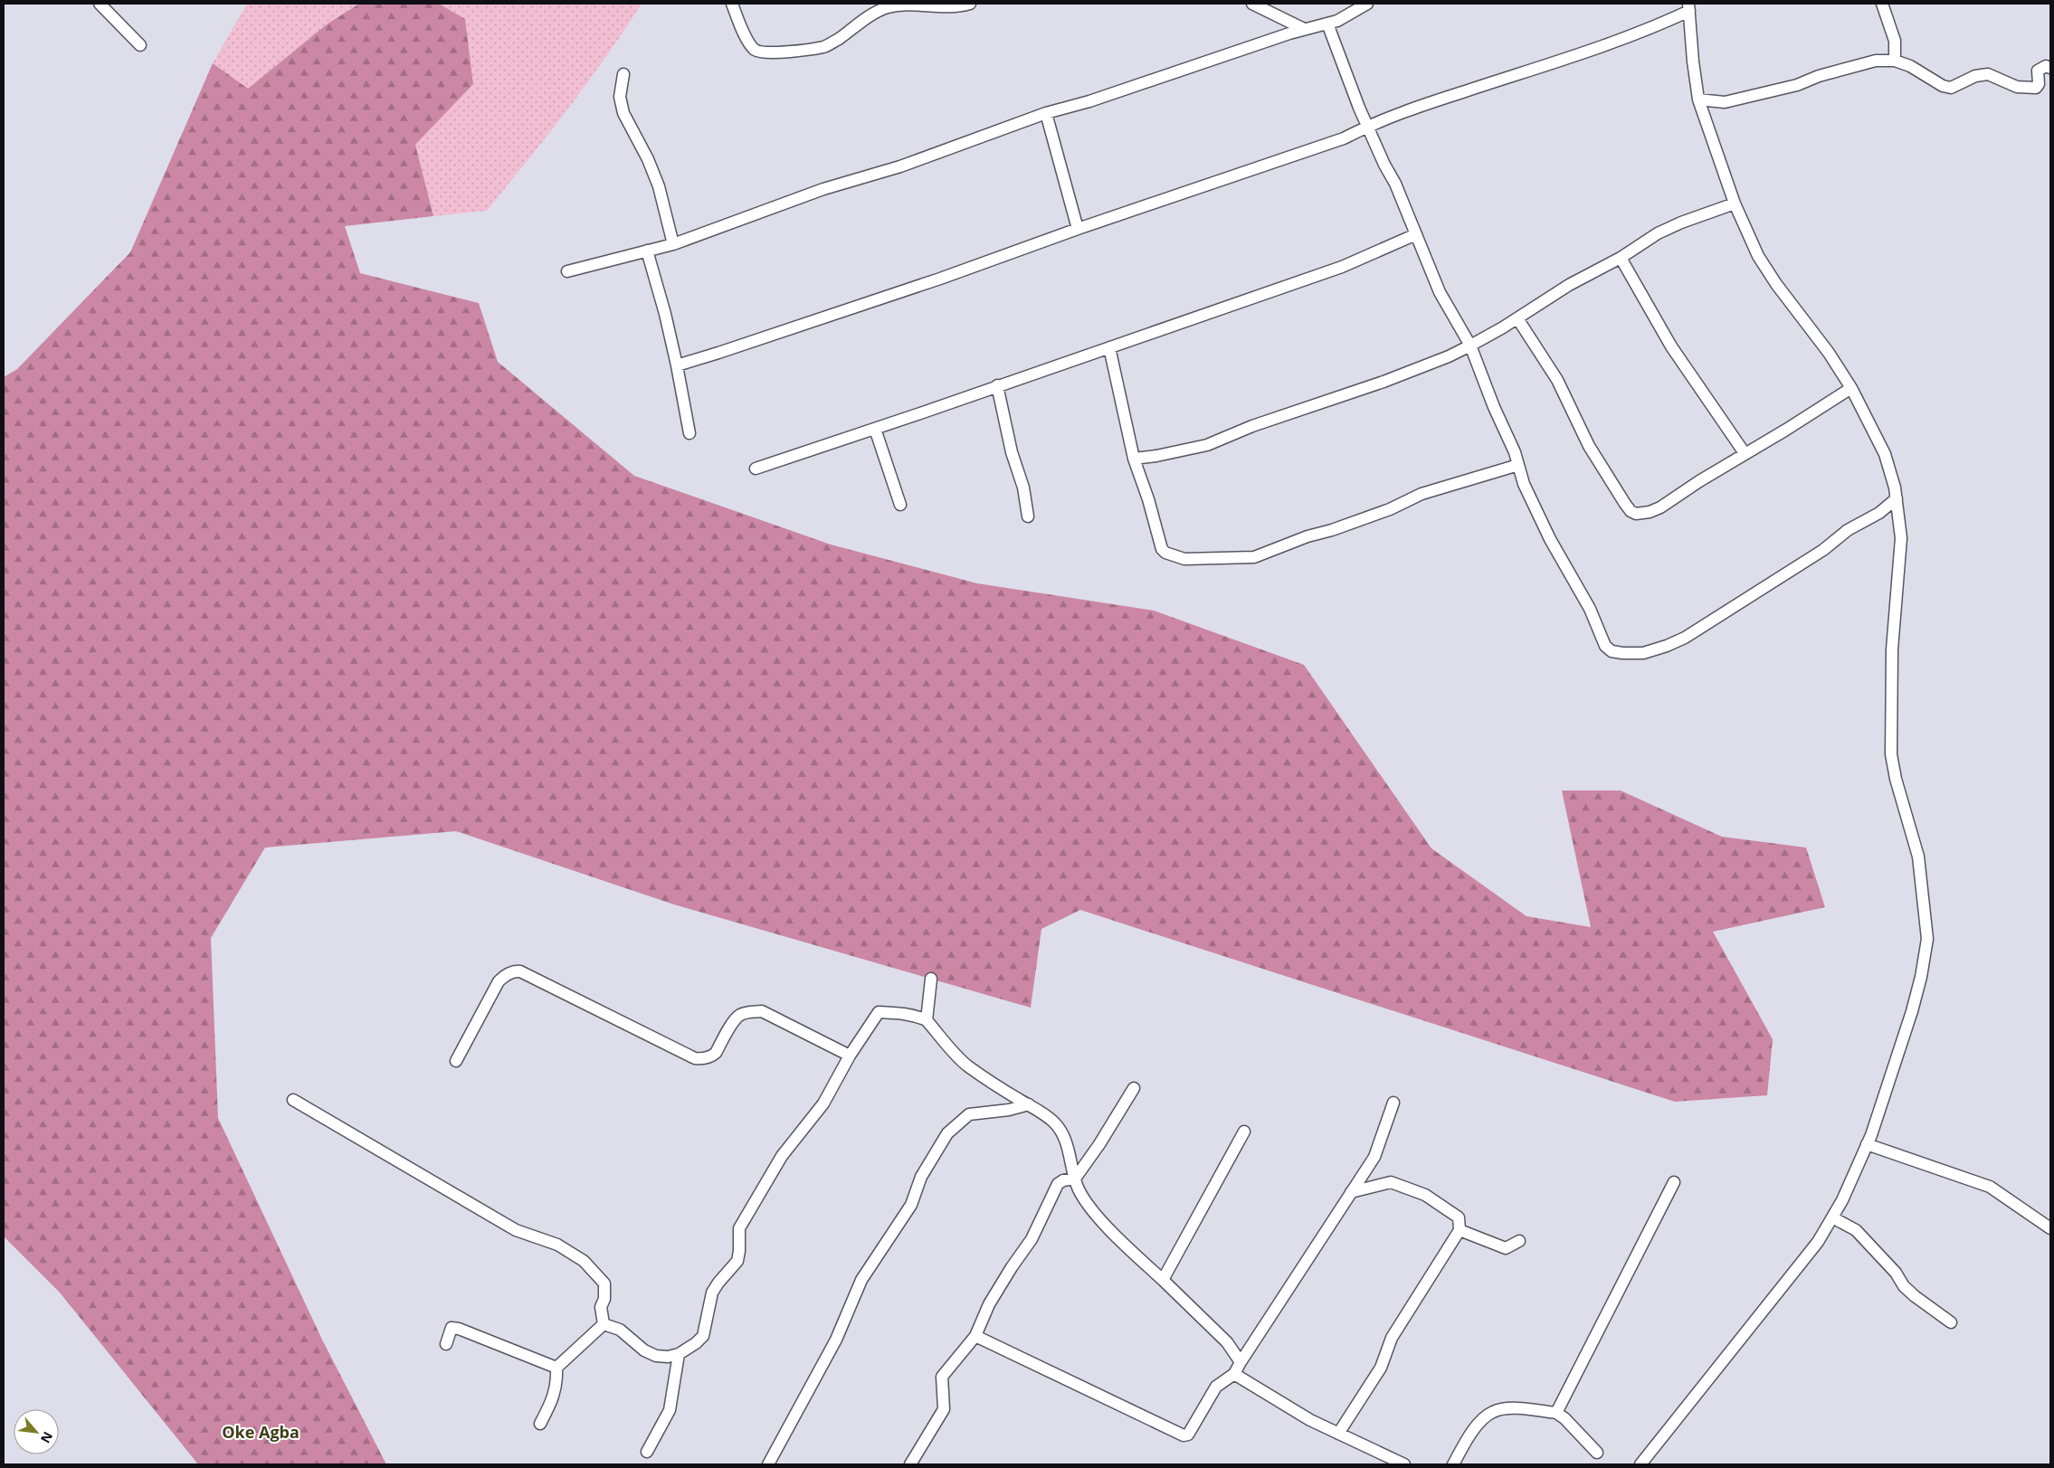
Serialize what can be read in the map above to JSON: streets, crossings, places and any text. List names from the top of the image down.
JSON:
{
  "districts": ["Oke Agba"],
  "north": "bottom right"
}
